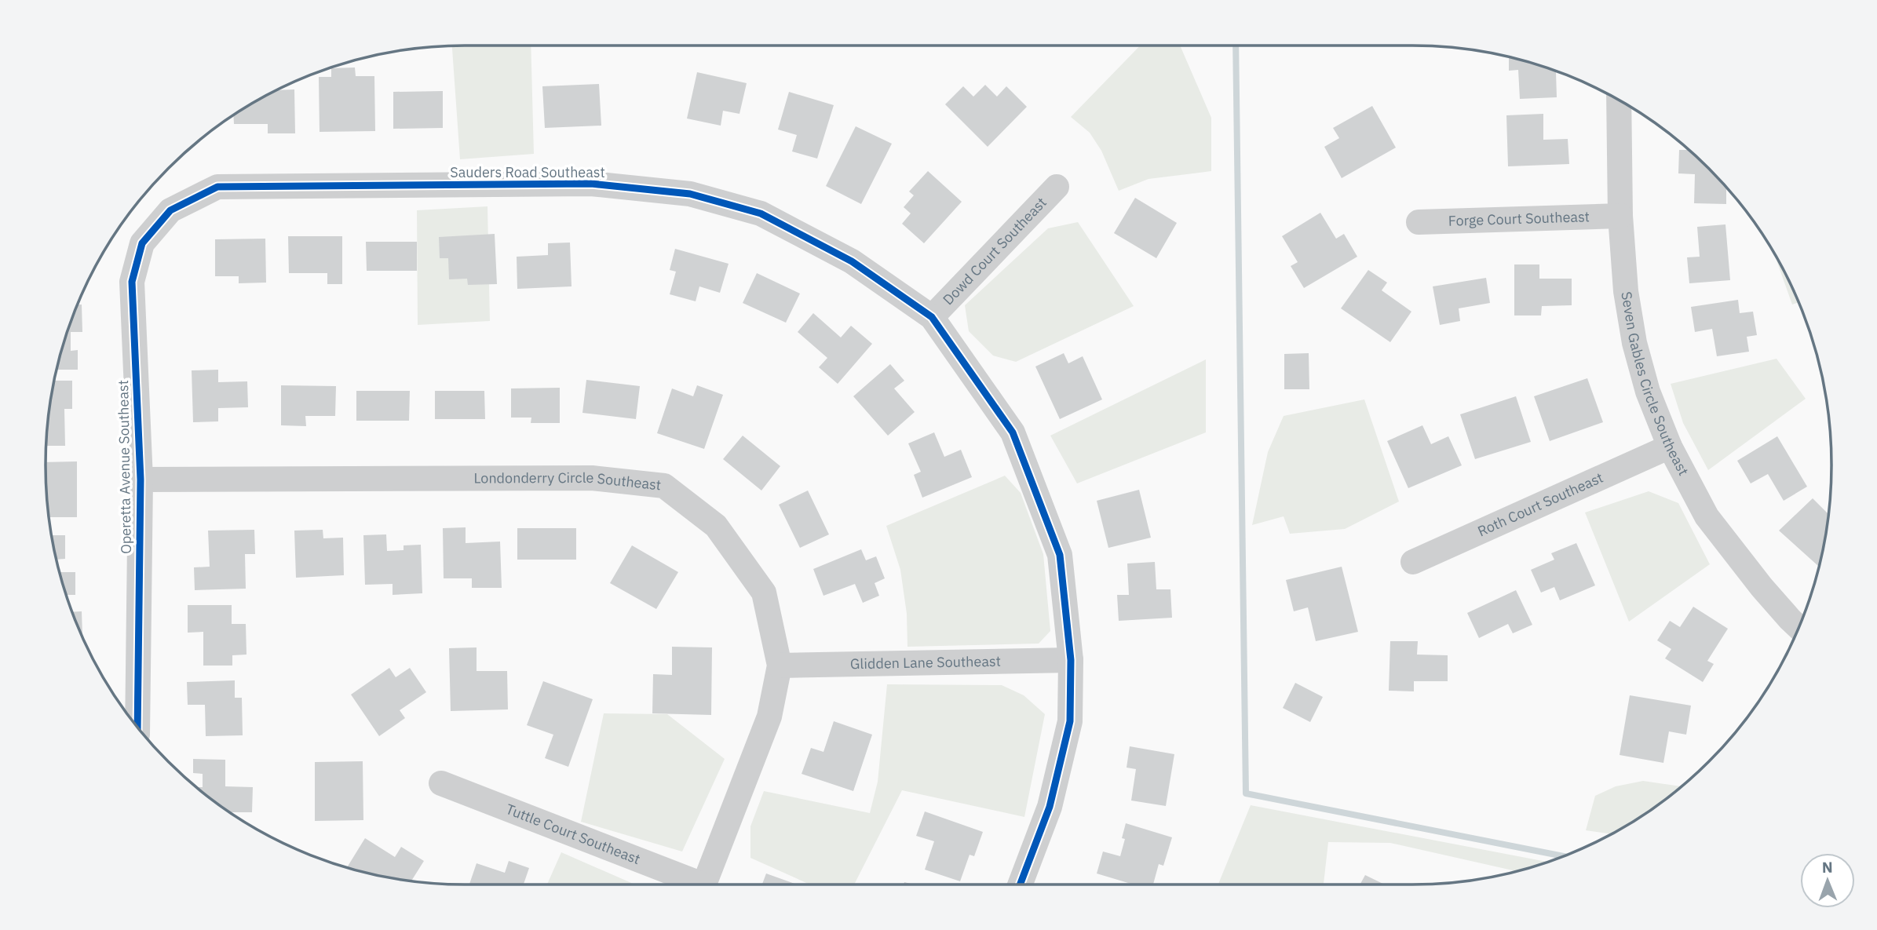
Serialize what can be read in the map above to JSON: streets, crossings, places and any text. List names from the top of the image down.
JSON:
{
  "streets": {
    "street": [
      "Sauders Road Southeast",
      "Forge Court Southeast",
      "Dowd Court Southeast",
      "Seven Gables Circle Southeast",
      "Operetta Avenue Southeast",
      "Londonderry Circle Southeast",
      "Roth Court Southeast",
      "Glidden Lane Southeast",
      "Tuttle Court Southeast"
    ]
  },
  "crossings": [
    ["Sauders Road Southeast", "Dowd Court Southeast"],
    ["Sauders Road Southeast", "Operetta Avenue Southeast"],
    ["Sauders Road Southeast", "Glidden Lane Southeast"],
    ["Forge Court Southeast", "Seven Gables Circle Southeast"],
    ["Seven Gables Circle Southeast", "Roth Court Southeast"],
    ["Operetta Avenue Southeast", "Londonderry Circle Southeast"],
    ["Londonderry Circle Southeast", "Glidden Lane Southeast"]
  ],
  "north": "top"
}
